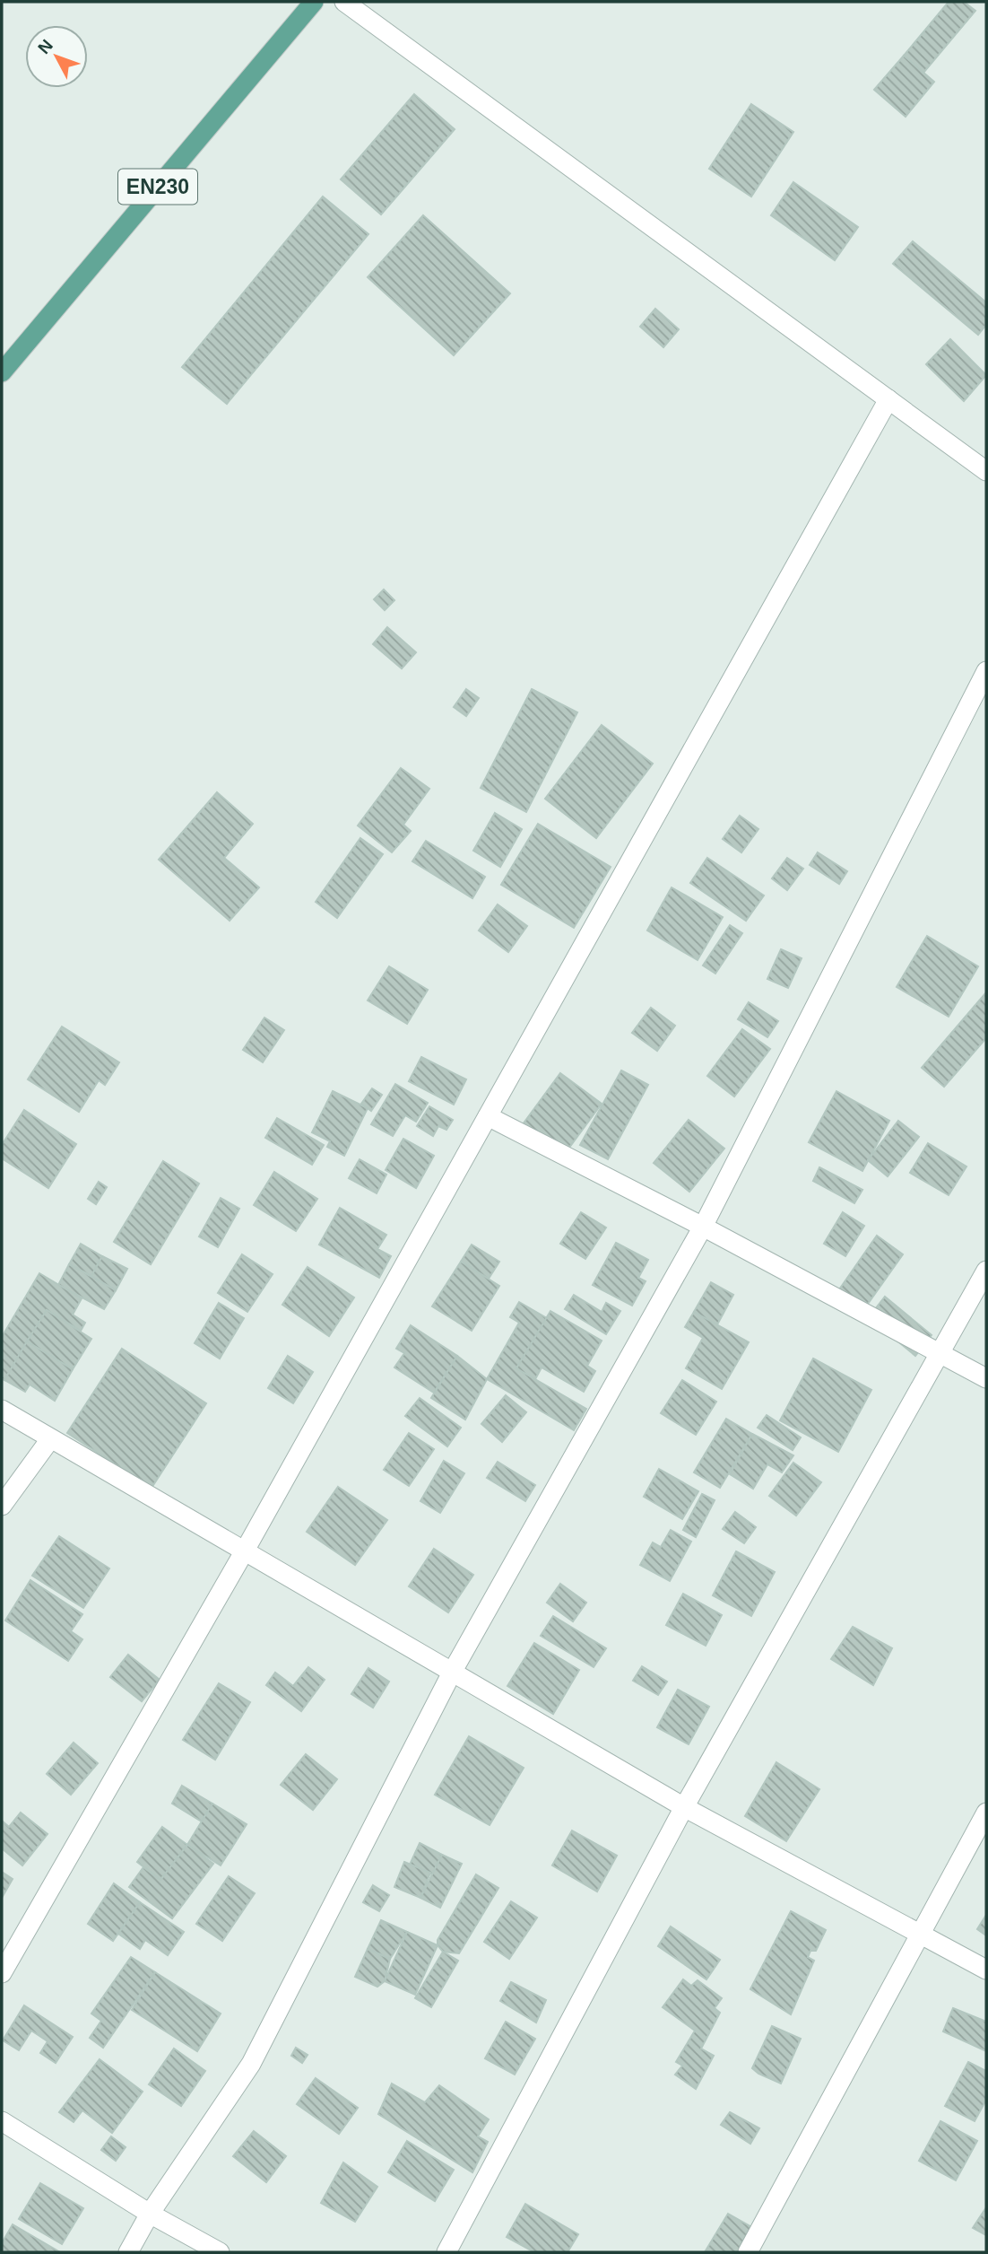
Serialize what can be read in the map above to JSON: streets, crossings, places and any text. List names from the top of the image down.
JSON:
{
  "streets": {
    "main road": ["EN230"]
  },
  "north": "top left"
}
